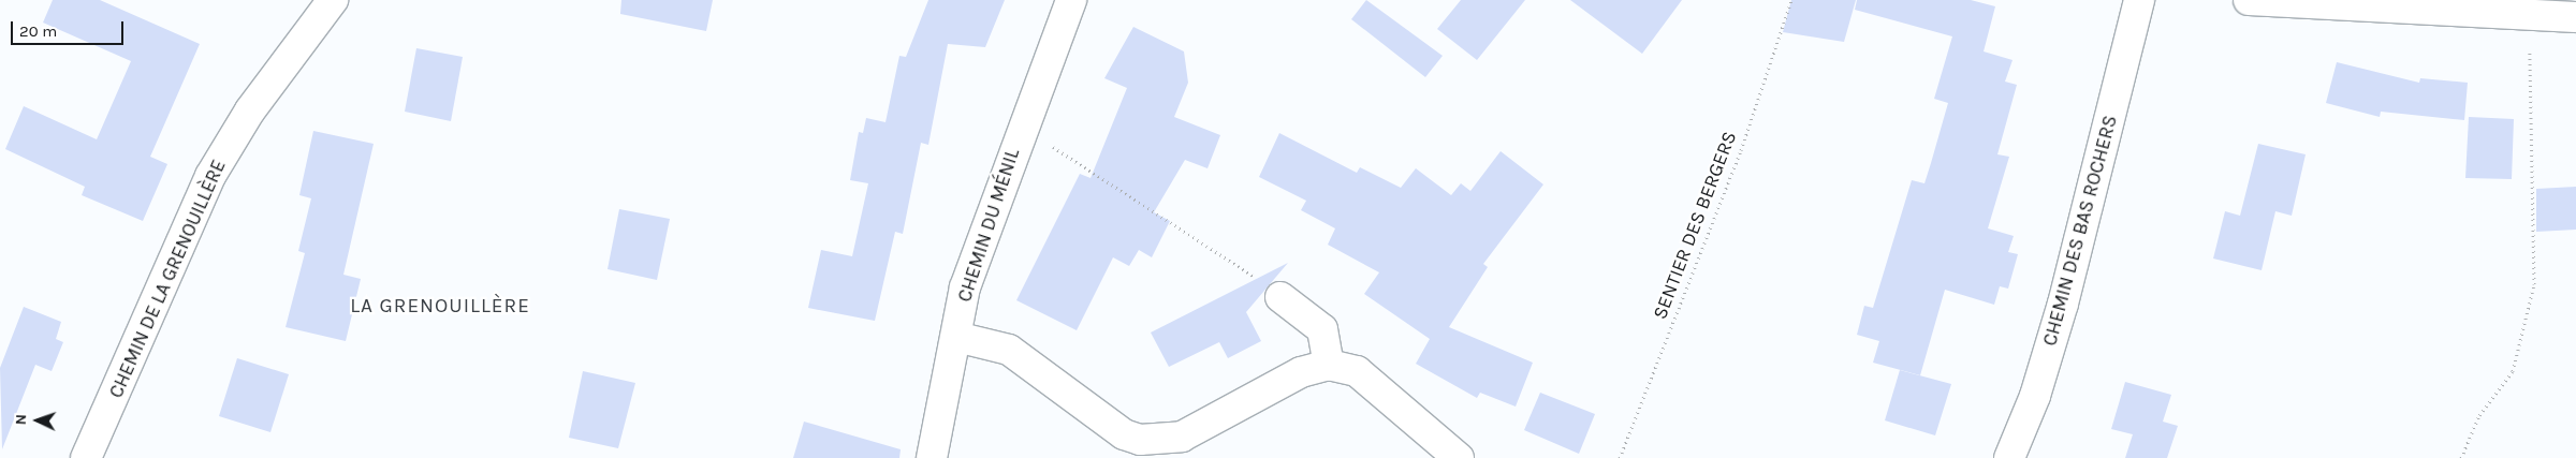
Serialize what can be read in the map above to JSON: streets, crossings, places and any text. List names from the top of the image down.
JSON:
{
  "streets": {
    "street": ["CHEMIN DU MÉNIL", "CHEMIN DES BAS ROCHERS", "CHEMIN DE LA GRENOUILLÈRE"],
    "path": ["SENTIER DES BERGERS"]
  },
  "districts": ["LA GRENOUILLÈRE"],
  "scale_bar": "20 m",
  "north": "left"
}
